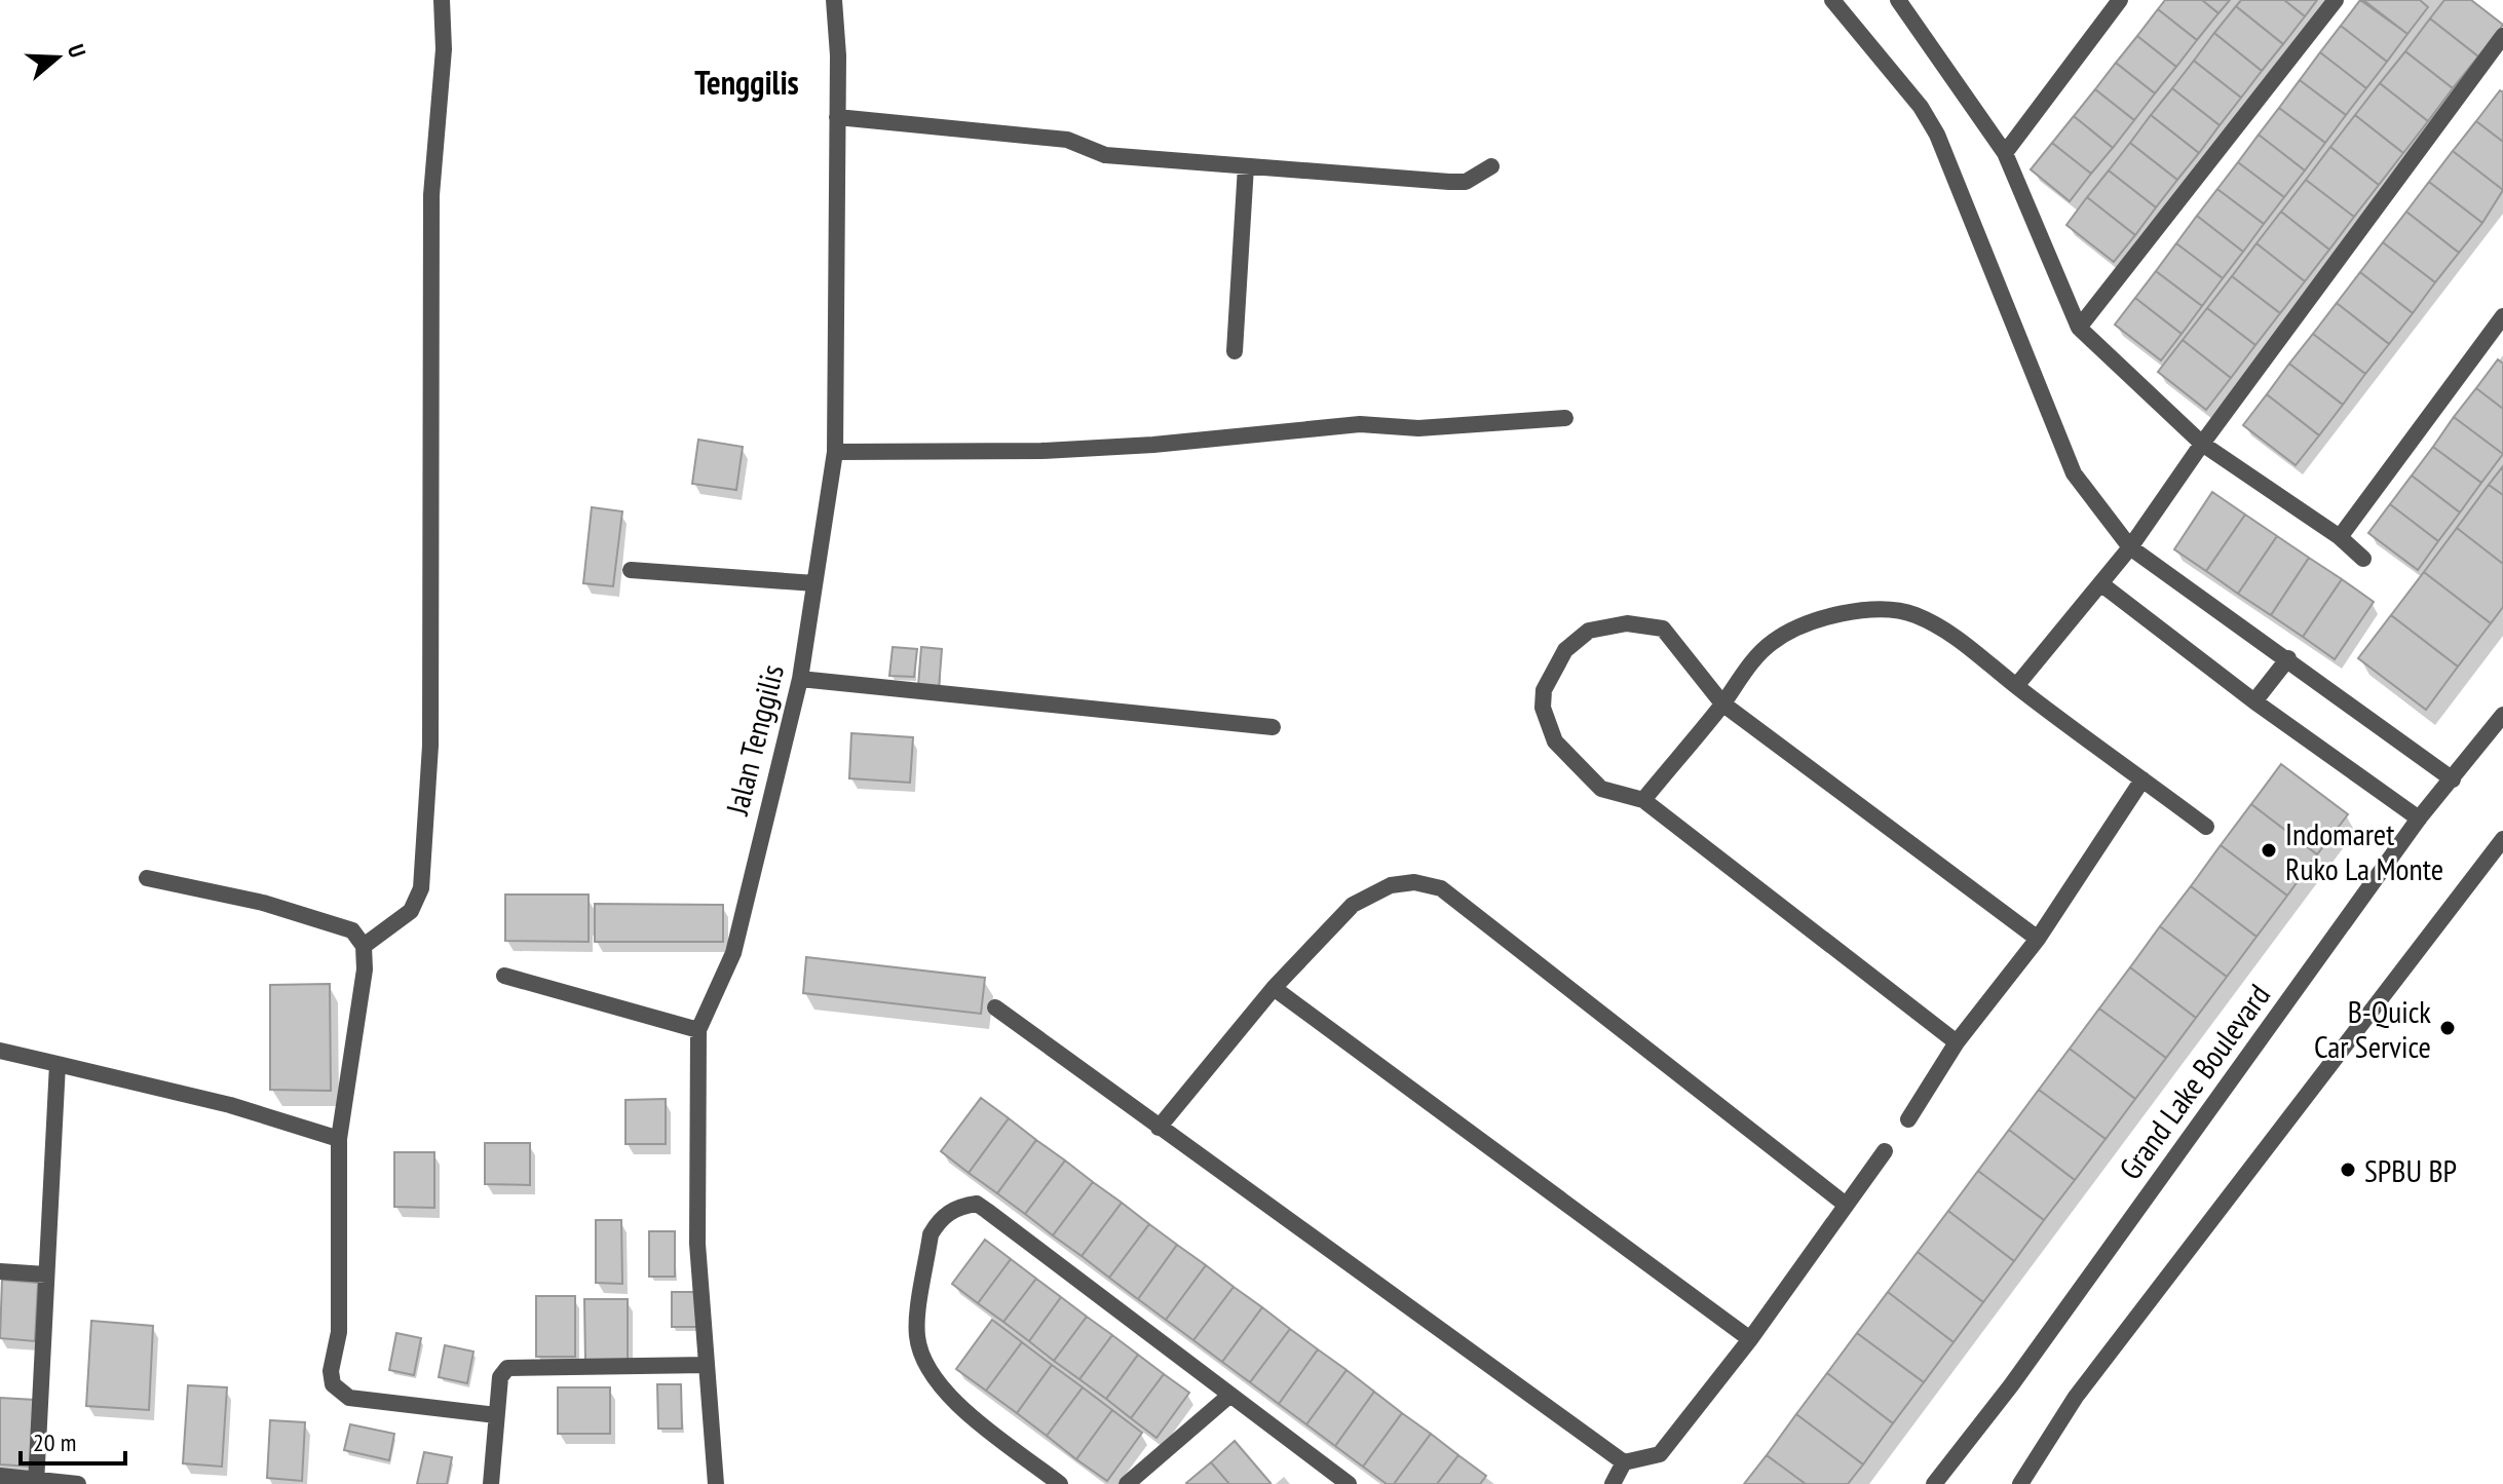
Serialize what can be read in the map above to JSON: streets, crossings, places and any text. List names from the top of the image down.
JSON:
{
  "streets": {
    "street": ["Jalan Tenggilis", "Grand Lake Boulevard"]
  },
  "districts": ["Tenggilis"],
  "places": ["Indomaret Ruko La Monte", "B-Quick Car Service", "SPBU BP"],
  "scale_bar": "20 m",
  "north": "right"
}
